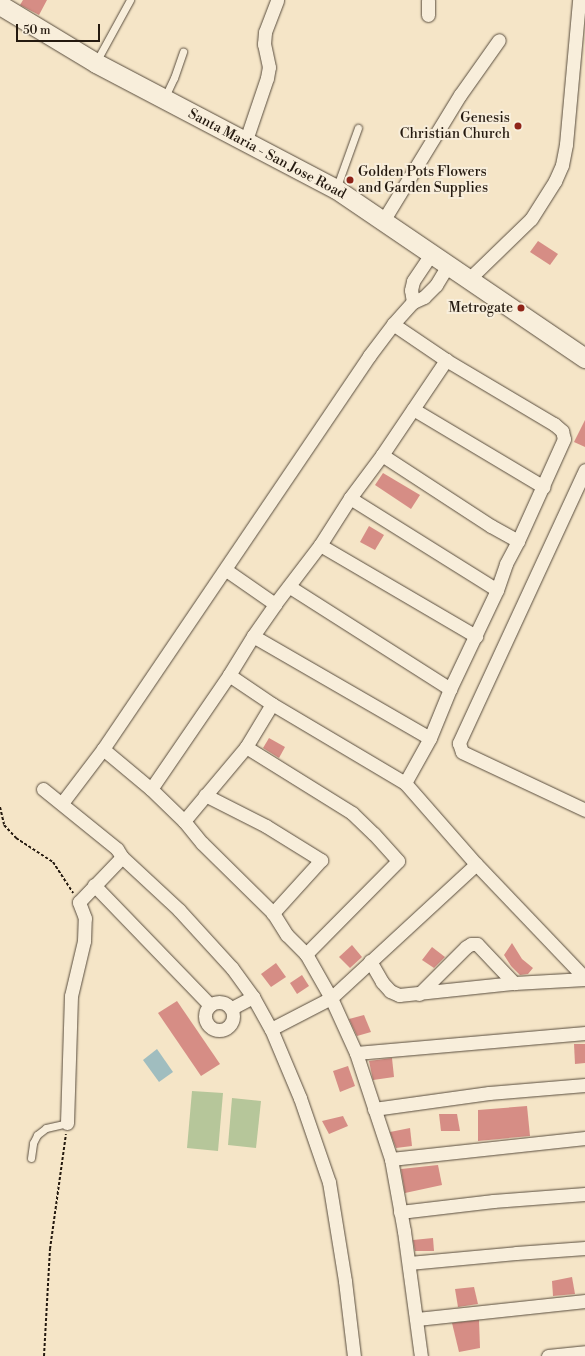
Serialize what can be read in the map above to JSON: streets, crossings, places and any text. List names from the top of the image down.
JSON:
{
  "streets": {
    "main road": ["Santa Maria - San Jose Road"]
  },
  "places": ["Genesis Christian Church", "Golden Pots Flowers and Garden Supplies", "Metrogate"],
  "scale_bar": "50 m"
}
